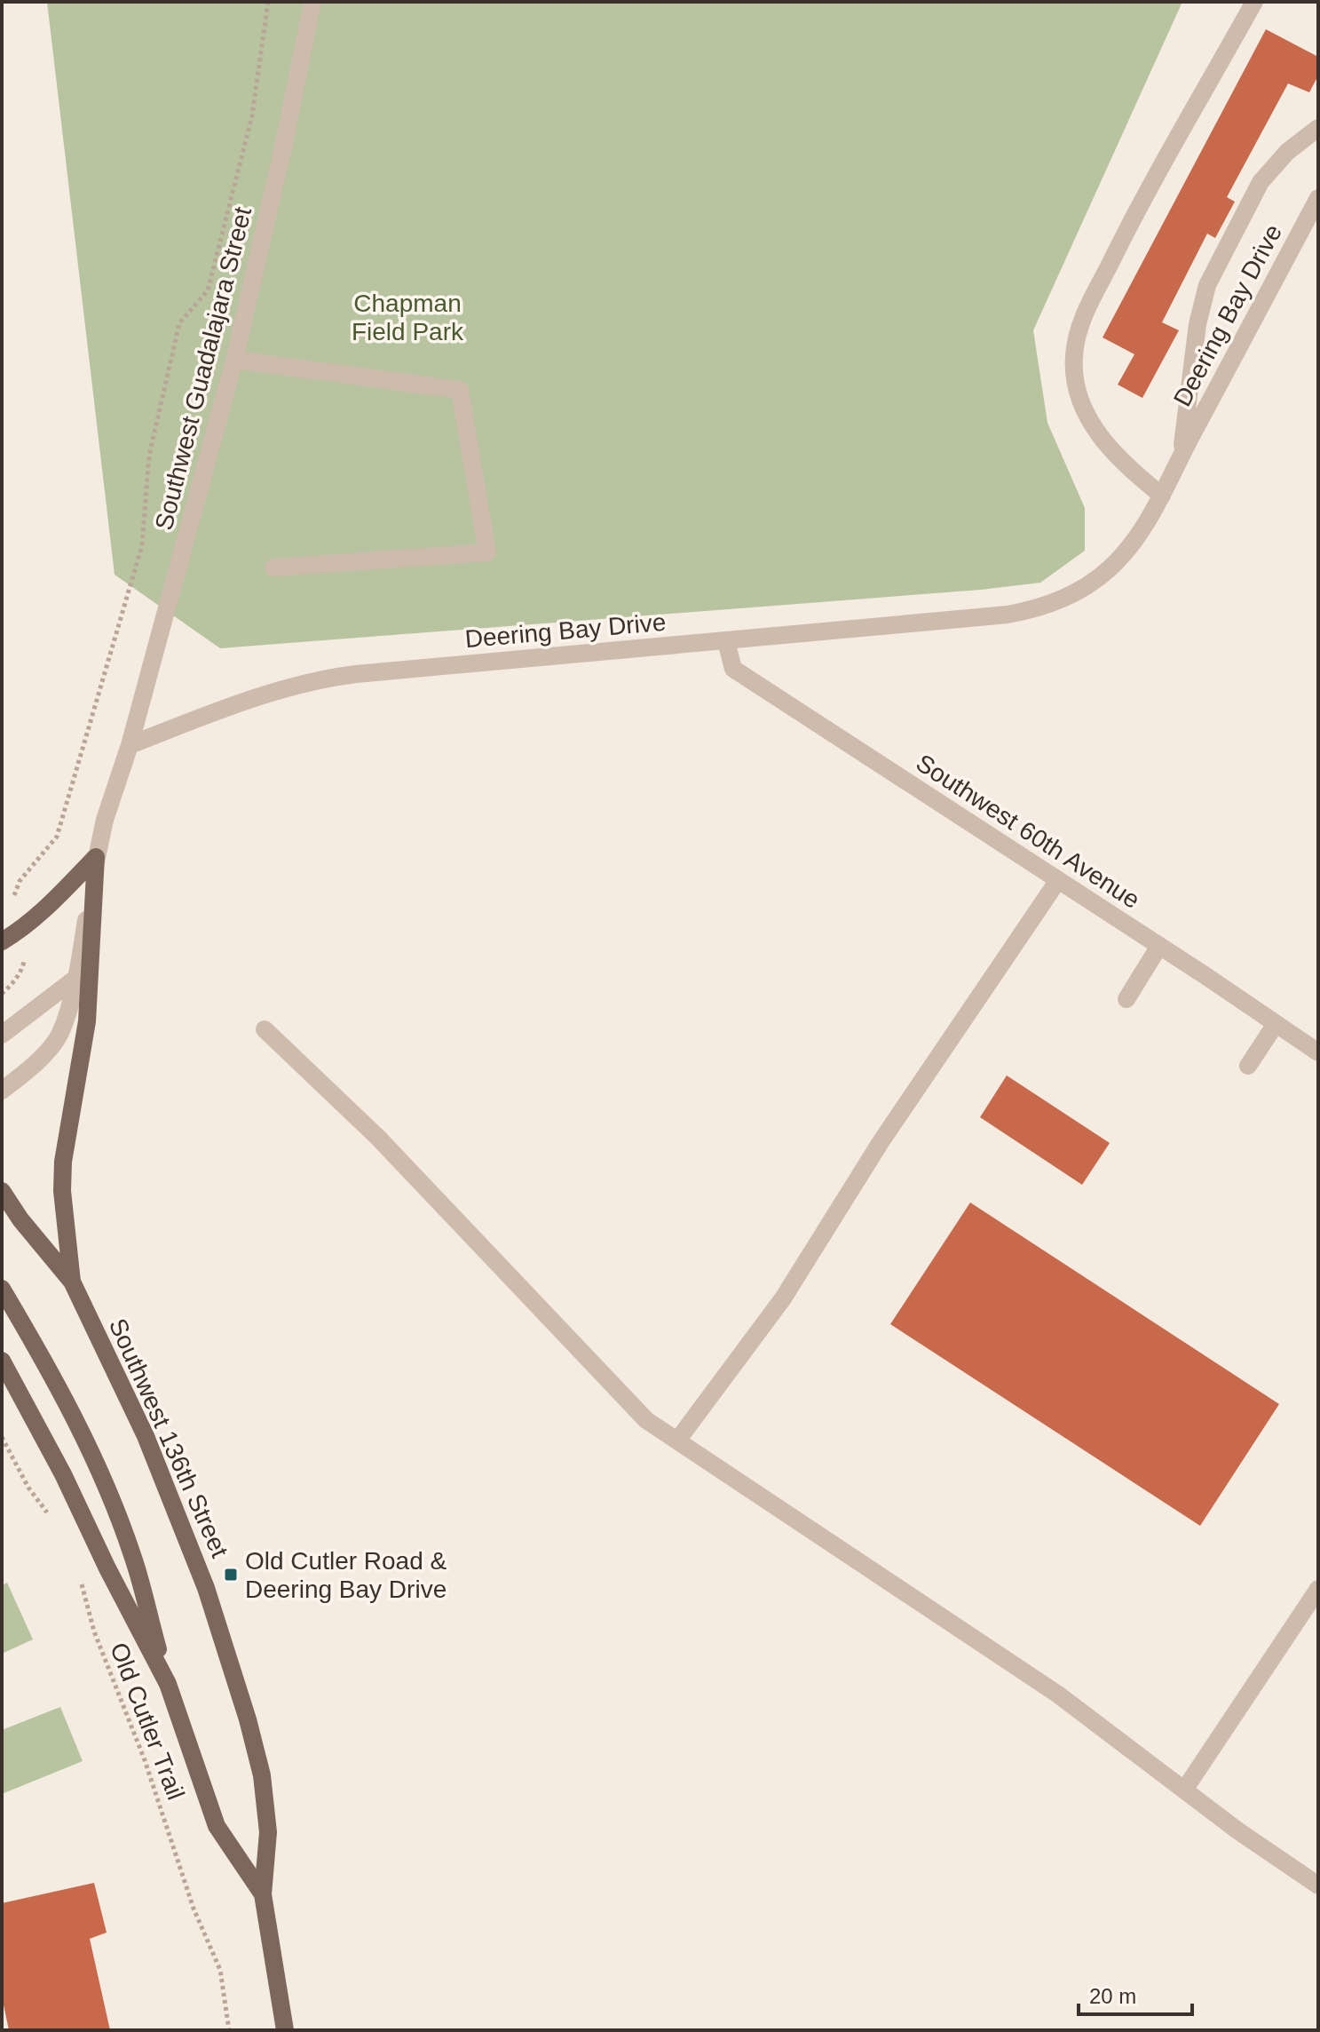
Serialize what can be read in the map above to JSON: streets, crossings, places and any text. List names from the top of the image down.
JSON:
{
  "streets": {
    "main road": ["Southwest 136th Street"],
    "street": ["Deering Bay Drive", "Southwest Guadalajara Street", "Southwest 60th Avenue"],
    "path": ["Old Cutler Trail"]
  },
  "crossings": [
    ["Deering Bay Drive", "Southwest Guadalajara Street"],
    ["Deering Bay Drive", "Southwest 60th Avenue"]
  ],
  "parks": ["Chapman Field Park"],
  "places": {
    "transit": ["Old Cutler Road & Deering Bay Drive"]
  },
  "scale_bar": "20 m"
}
